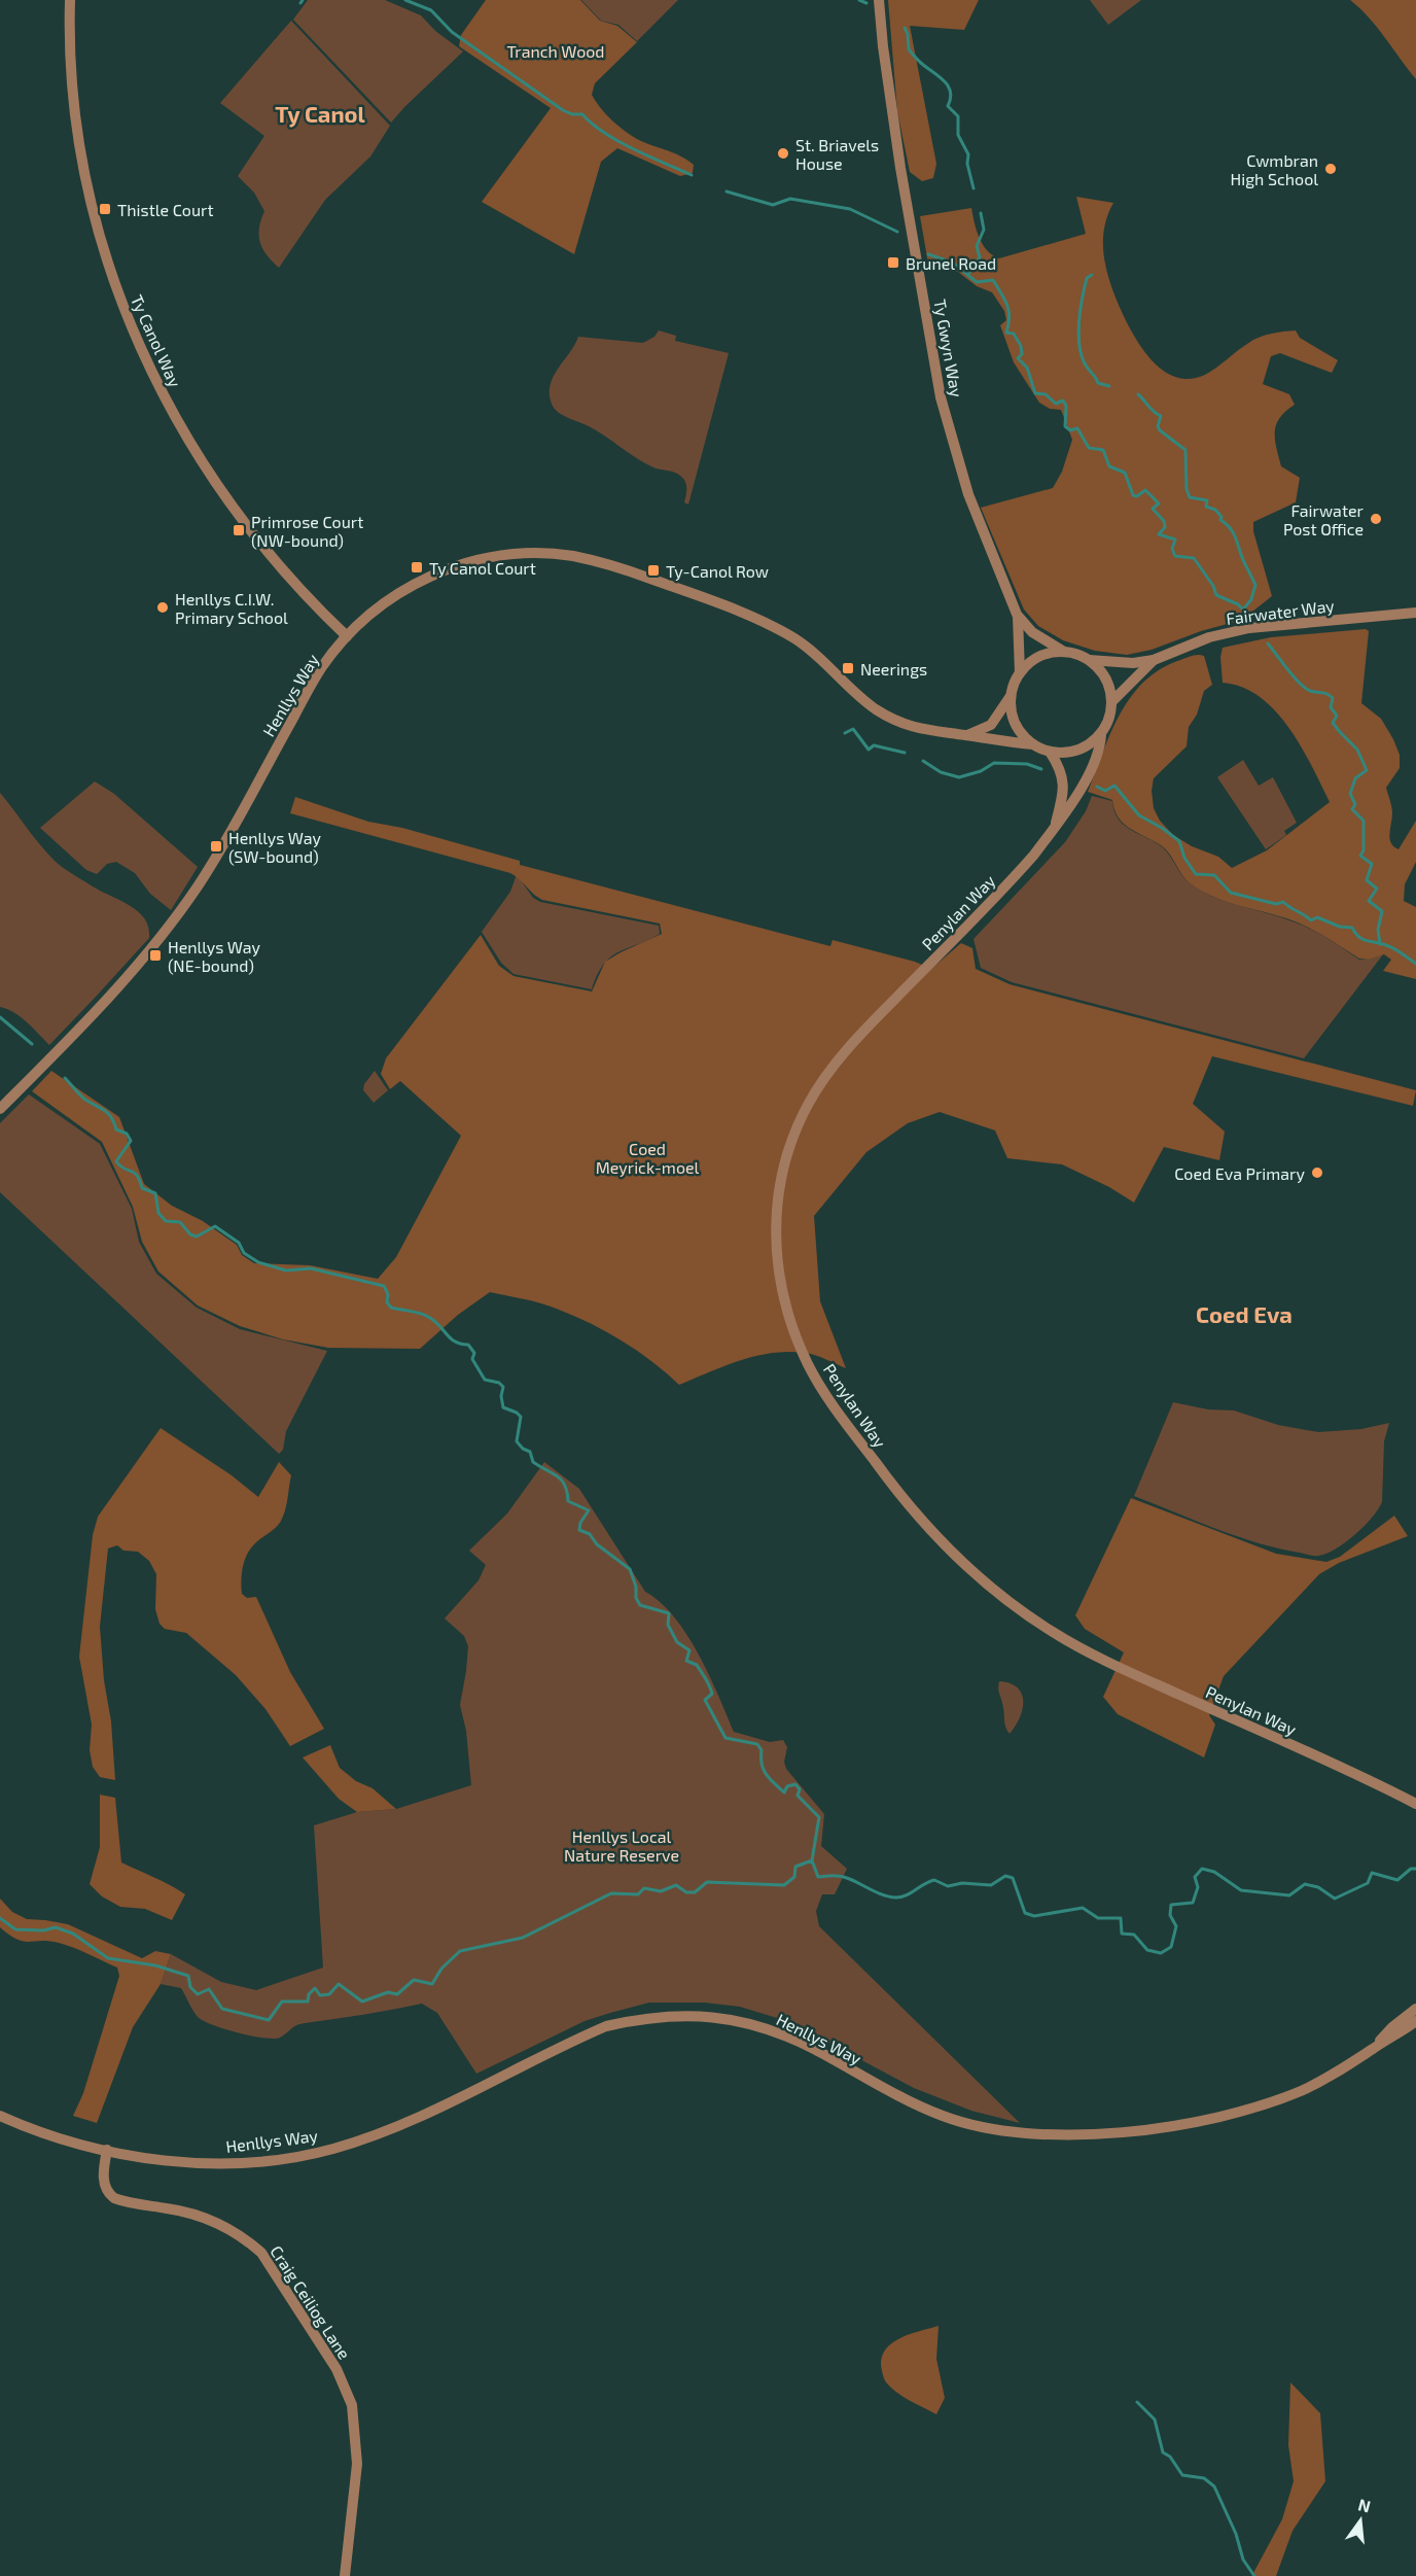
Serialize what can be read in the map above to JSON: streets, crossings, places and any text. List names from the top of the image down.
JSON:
{
  "streets": {
    "street": [
      "Ty Canol Way",
      "Ty Gwyn Way",
      "Fairwater Way",
      "Henllys Way",
      "Penylan Way",
      "Craig Ceiliog Lane"
    ]
  },
  "crossings": [
    ["Ty Canol Way", "Henllys Way"],
    ["Ty Gwyn Way", "Fairwater Way"],
    ["Ty Gwyn Way", "Henllys Way"],
    ["Ty Gwyn Way", "Penylan Way"],
    ["Fairwater Way", "Henllys Way"],
    ["Fairwater Way", "Penylan Way"],
    ["Henllys Way", "Penylan Way"],
    ["Henllys Way", "Craig Ceiliog Lane"]
  ],
  "districts": ["Ty Canol", "Coed Eva"],
  "parks": ["Tranch Wood", "Coed Meyrick-moel", "Henllys Local Nature Reserve"],
  "places": {
    "other": [
      "St. Briavels House",
      "Cwmbran High School",
      "Fairwater Post Office",
      "Henllys C.I.W. Primary School",
      "Coed Eva Primary"
    ],
    "transit": [
      "Thistle Court",
      "Brunel Road",
      "Primrose Court (NW-bound)",
      "Ty Canol Court",
      "Ty-Canol Row",
      "Neerings",
      "Henllys Way (SW-bound)",
      "Henllys Way (NE-bound)"
    ]
  },
  "north": "top"
}
